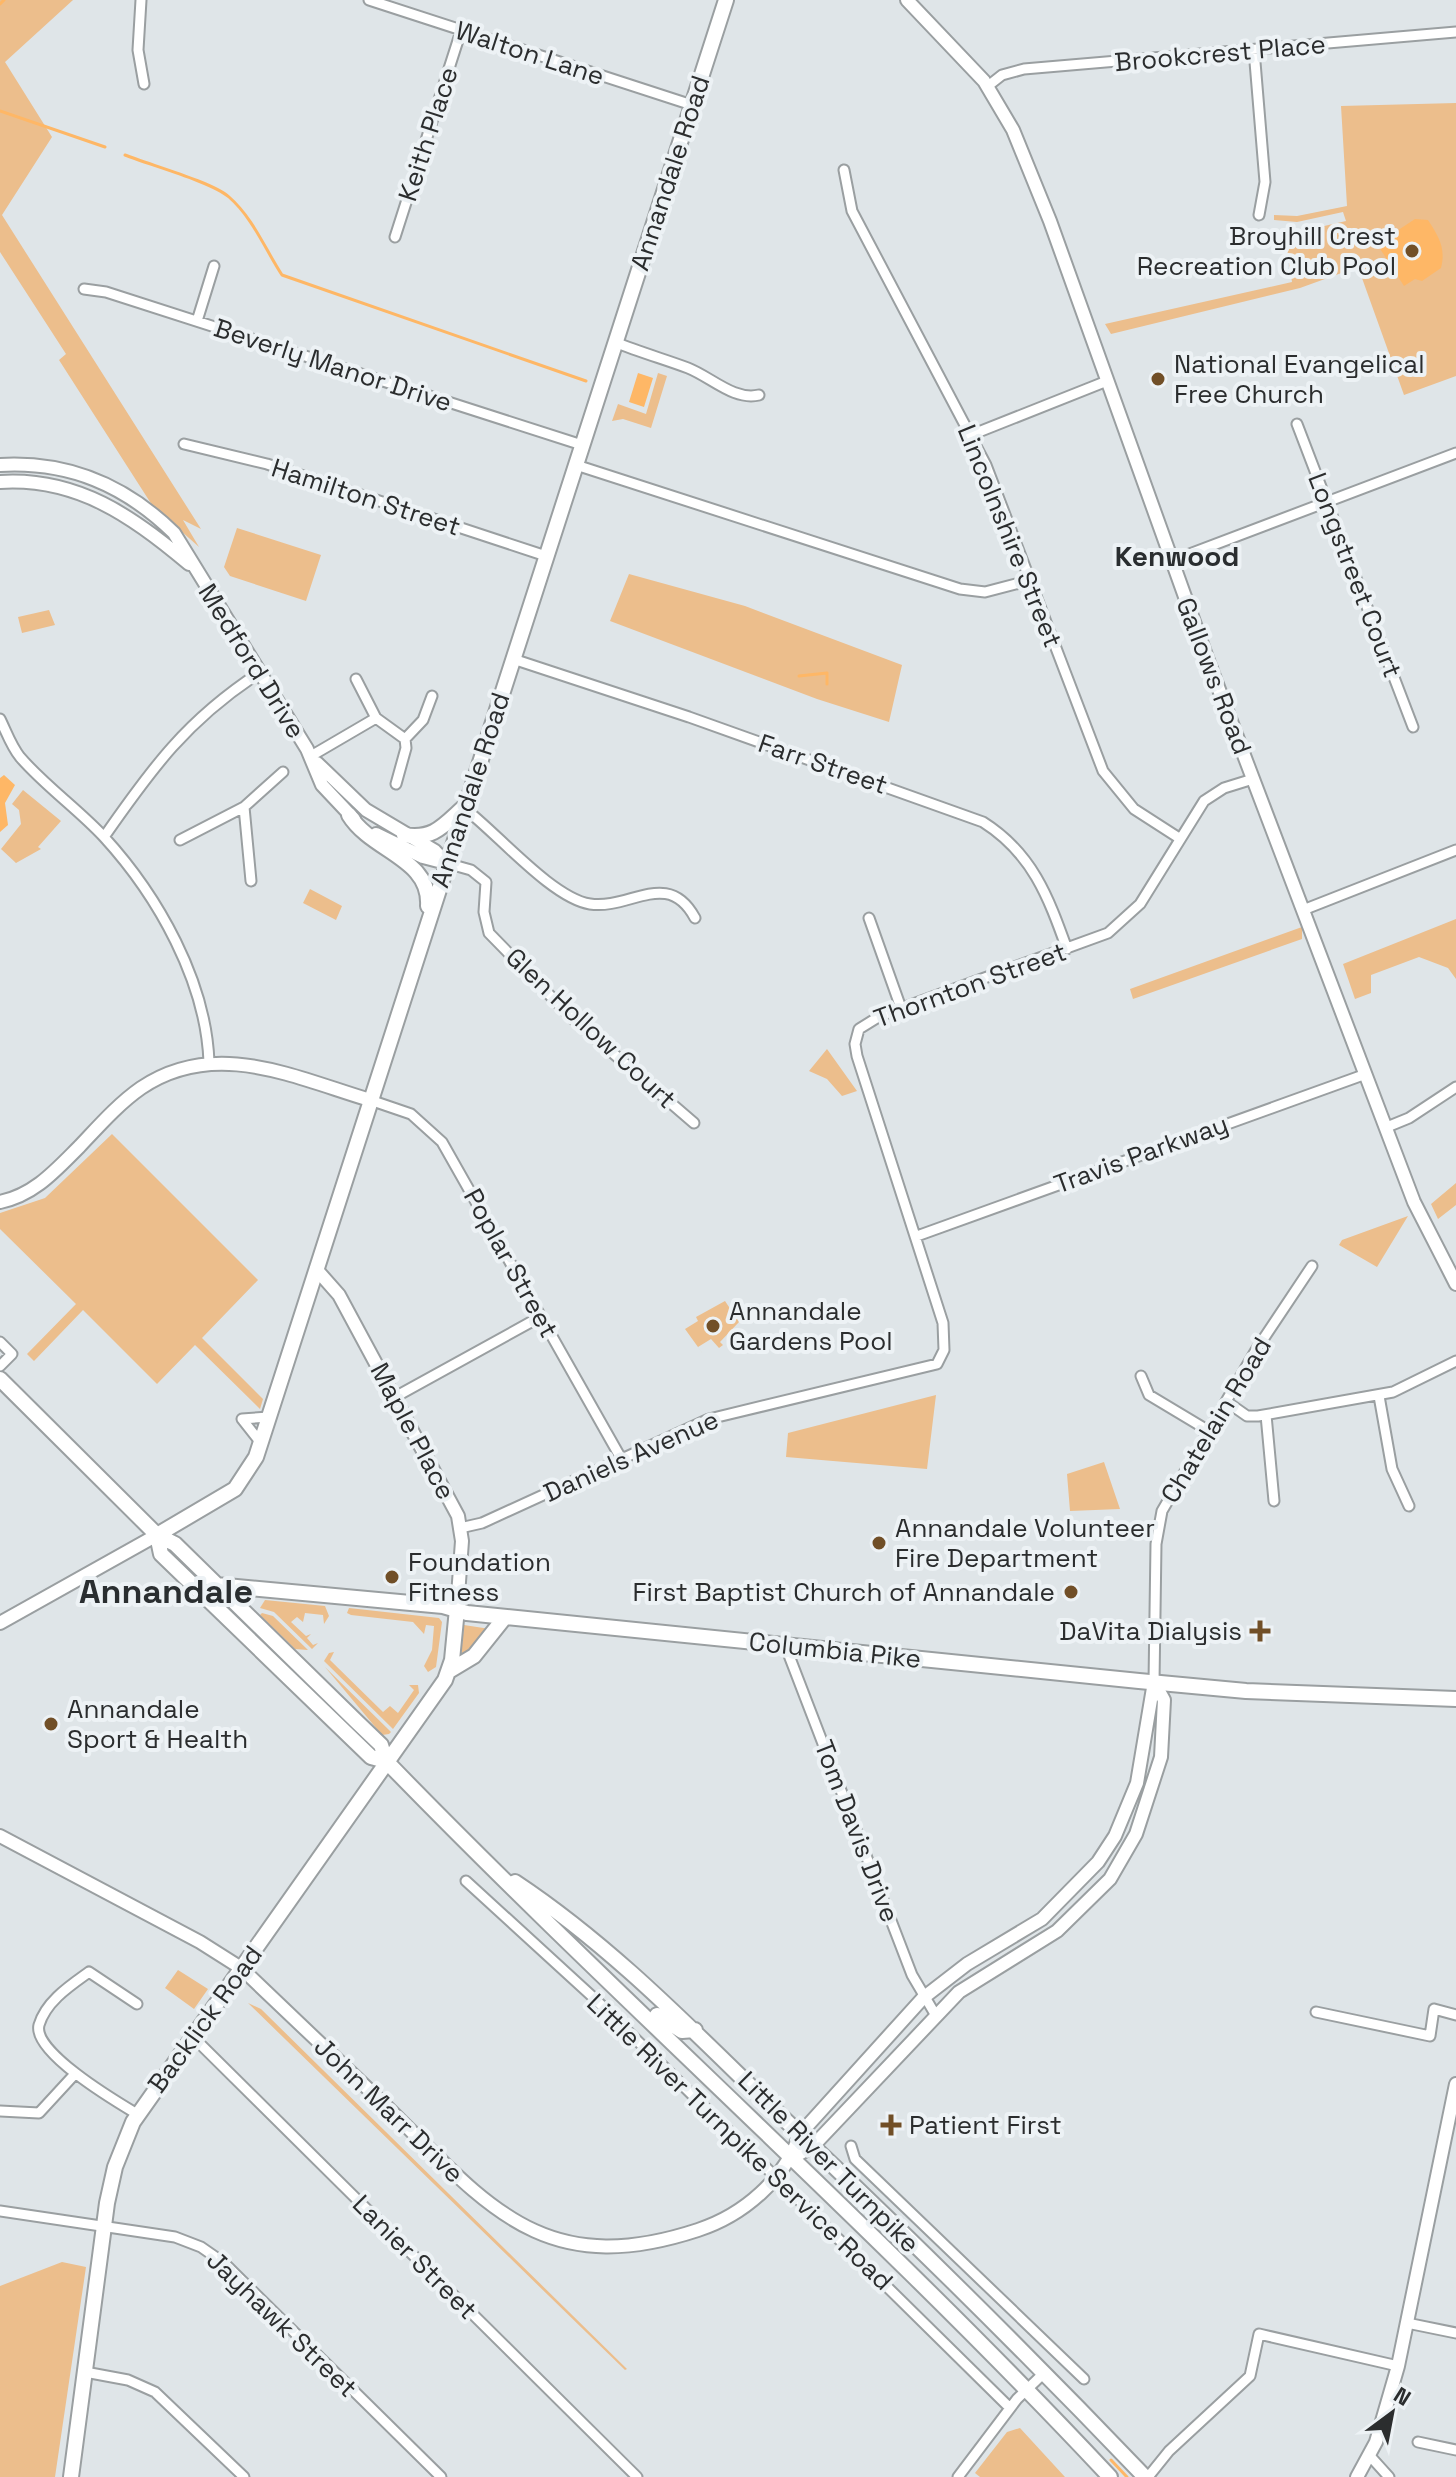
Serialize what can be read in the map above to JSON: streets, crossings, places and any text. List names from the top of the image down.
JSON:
{
  "streets": {
    "main road": [
      "Annandale Road",
      "Columbia Pike",
      "Backlick Road",
      "Little River Turnpike"
    ],
    "street": [
      "Walton Lane",
      "Brookcrest Place",
      "Keith Place",
      "Beverly Manor Drive",
      "Hamilton Street",
      "Lincolnshire Street",
      "Longstreet Court",
      "Medford Drive",
      "Gallows Road",
      "Farr Street",
      "Thornton Street",
      "Glen Hollow Court",
      "Travis Parkway",
      "Poplar Street",
      "Chatelain Road",
      "Maple Place",
      "Daniels Avenue",
      "Tom Davis Drive",
      "John Marr Drive",
      "Little River Turnpike Service Road",
      "Lanier Street",
      "Jayhawk Street"
    ]
  },
  "crossings": [
    ["Walton Lane", "Keith Place"],
    ["Walton Lane", "Annandale Road"],
    ["Brookcrest Place", "Gallows Road"],
    ["Annandale Road", "Beverly Manor Drive"],
    ["Annandale Road", "Hamilton Street"],
    ["Annandale Road", "Medford Drive"],
    ["Annandale Road", "Farr Street"],
    ["Annandale Road", "Glen Hollow Court"],
    ["Annandale Road", "Poplar Street"],
    ["Annandale Road", "Maple Place"],
    ["Annandale Road", "Little River Turnpike"],
    ["Lincolnshire Street", "Thornton Street"],
    ["Medford Drive", "Glen Hollow Court"],
    ["Gallows Road", "Thornton Street"],
    ["Gallows Road", "Travis Parkway"],
    ["Farr Street", "Thornton Street"],
    ["Thornton Street", "Travis Parkway"],
    ["Thornton Street", "Daniels Avenue"],
    ["Poplar Street", "Daniels Avenue"],
    ["Chatelain Road", "Columbia Pike"],
    ["Chatelain Road", "John Marr Drive"],
    ["Maple Place", "Daniels Avenue"],
    ["Maple Place", "Columbia Pike"],
    ["Maple Place", "Backlick Road"],
    ["Columbia Pike", "Tom Davis Drive"],
    ["Columbia Pike", "Backlick Road"],
    ["Columbia Pike", "John Marr Drive"],
    ["Columbia Pike", "Little River Turnpike"],
    ["Tom Davis Drive", "John Marr Drive"],
    ["Backlick Road", "John Marr Drive"],
    ["Backlick Road", "Little River Turnpike"],
    ["Backlick Road", "Lanier Street"],
    ["Backlick Road", "Jayhawk Street"],
    ["John Marr Drive", "Little River Turnpike Service Road"],
    ["John Marr Drive", "Little River Turnpike"]
  ],
  "districts": ["Kenwood", "Annandale"],
  "places": {
    "other": [
      "Broyhill Crest Recreation Club Pool",
      "National Evangelical Free Church",
      "Annandale Gardens Pool",
      "Annandale Volunteer Fire Department",
      "Foundation Fitness",
      "First Baptist Church of Annandale",
      "Annandale Sport & Health"
    ],
    "health": ["DaVita Dialysis", "Patient First"]
  },
  "north": "top right"
}
